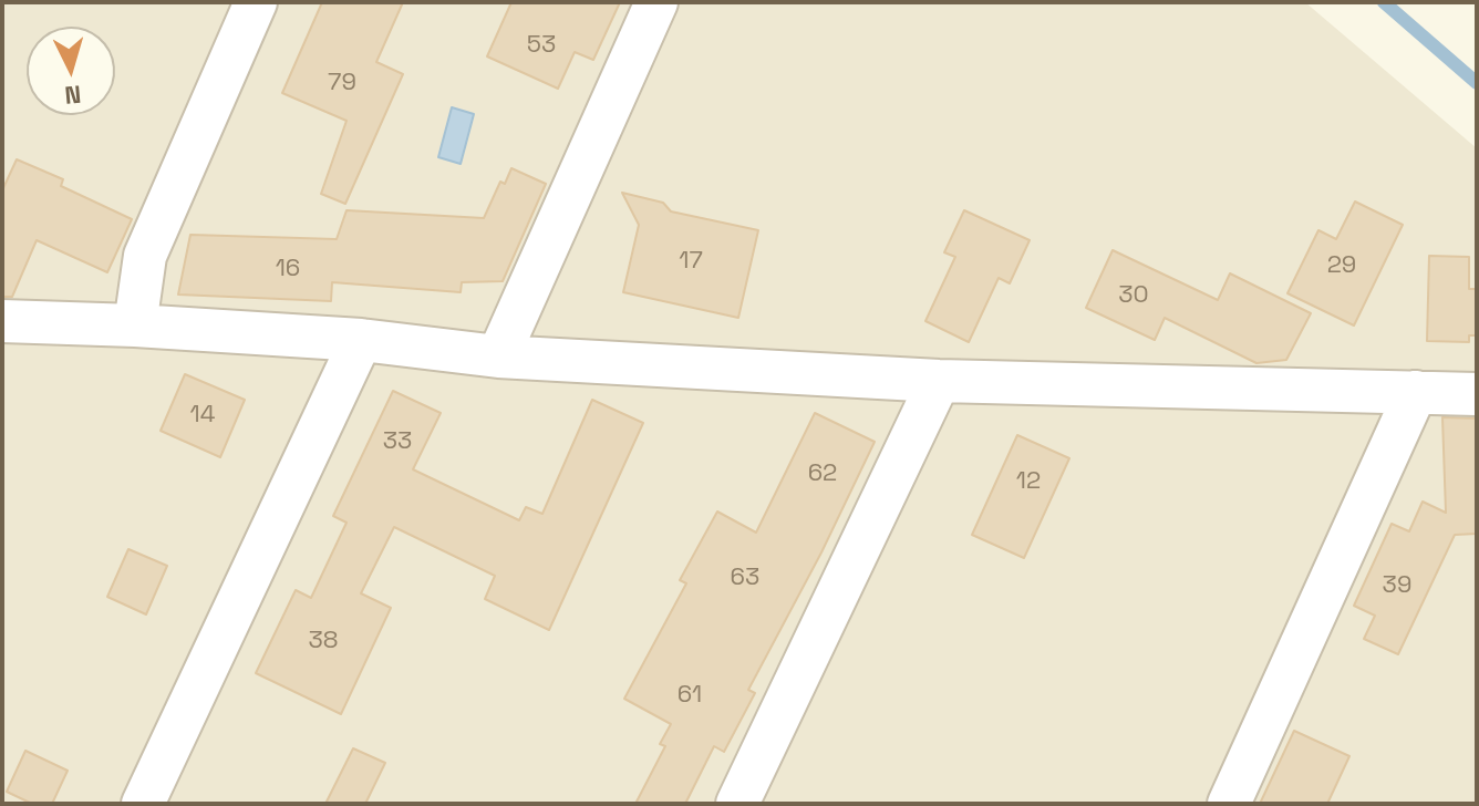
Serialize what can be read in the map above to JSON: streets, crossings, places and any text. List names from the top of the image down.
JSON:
{
  "house_numbers": [
    "53",
    "79",
    "17",
    "29",
    "16",
    "30",
    "14",
    "33",
    "62",
    "12",
    "63",
    "39",
    "38",
    "61"
  ],
  "north": "bottom"
}
